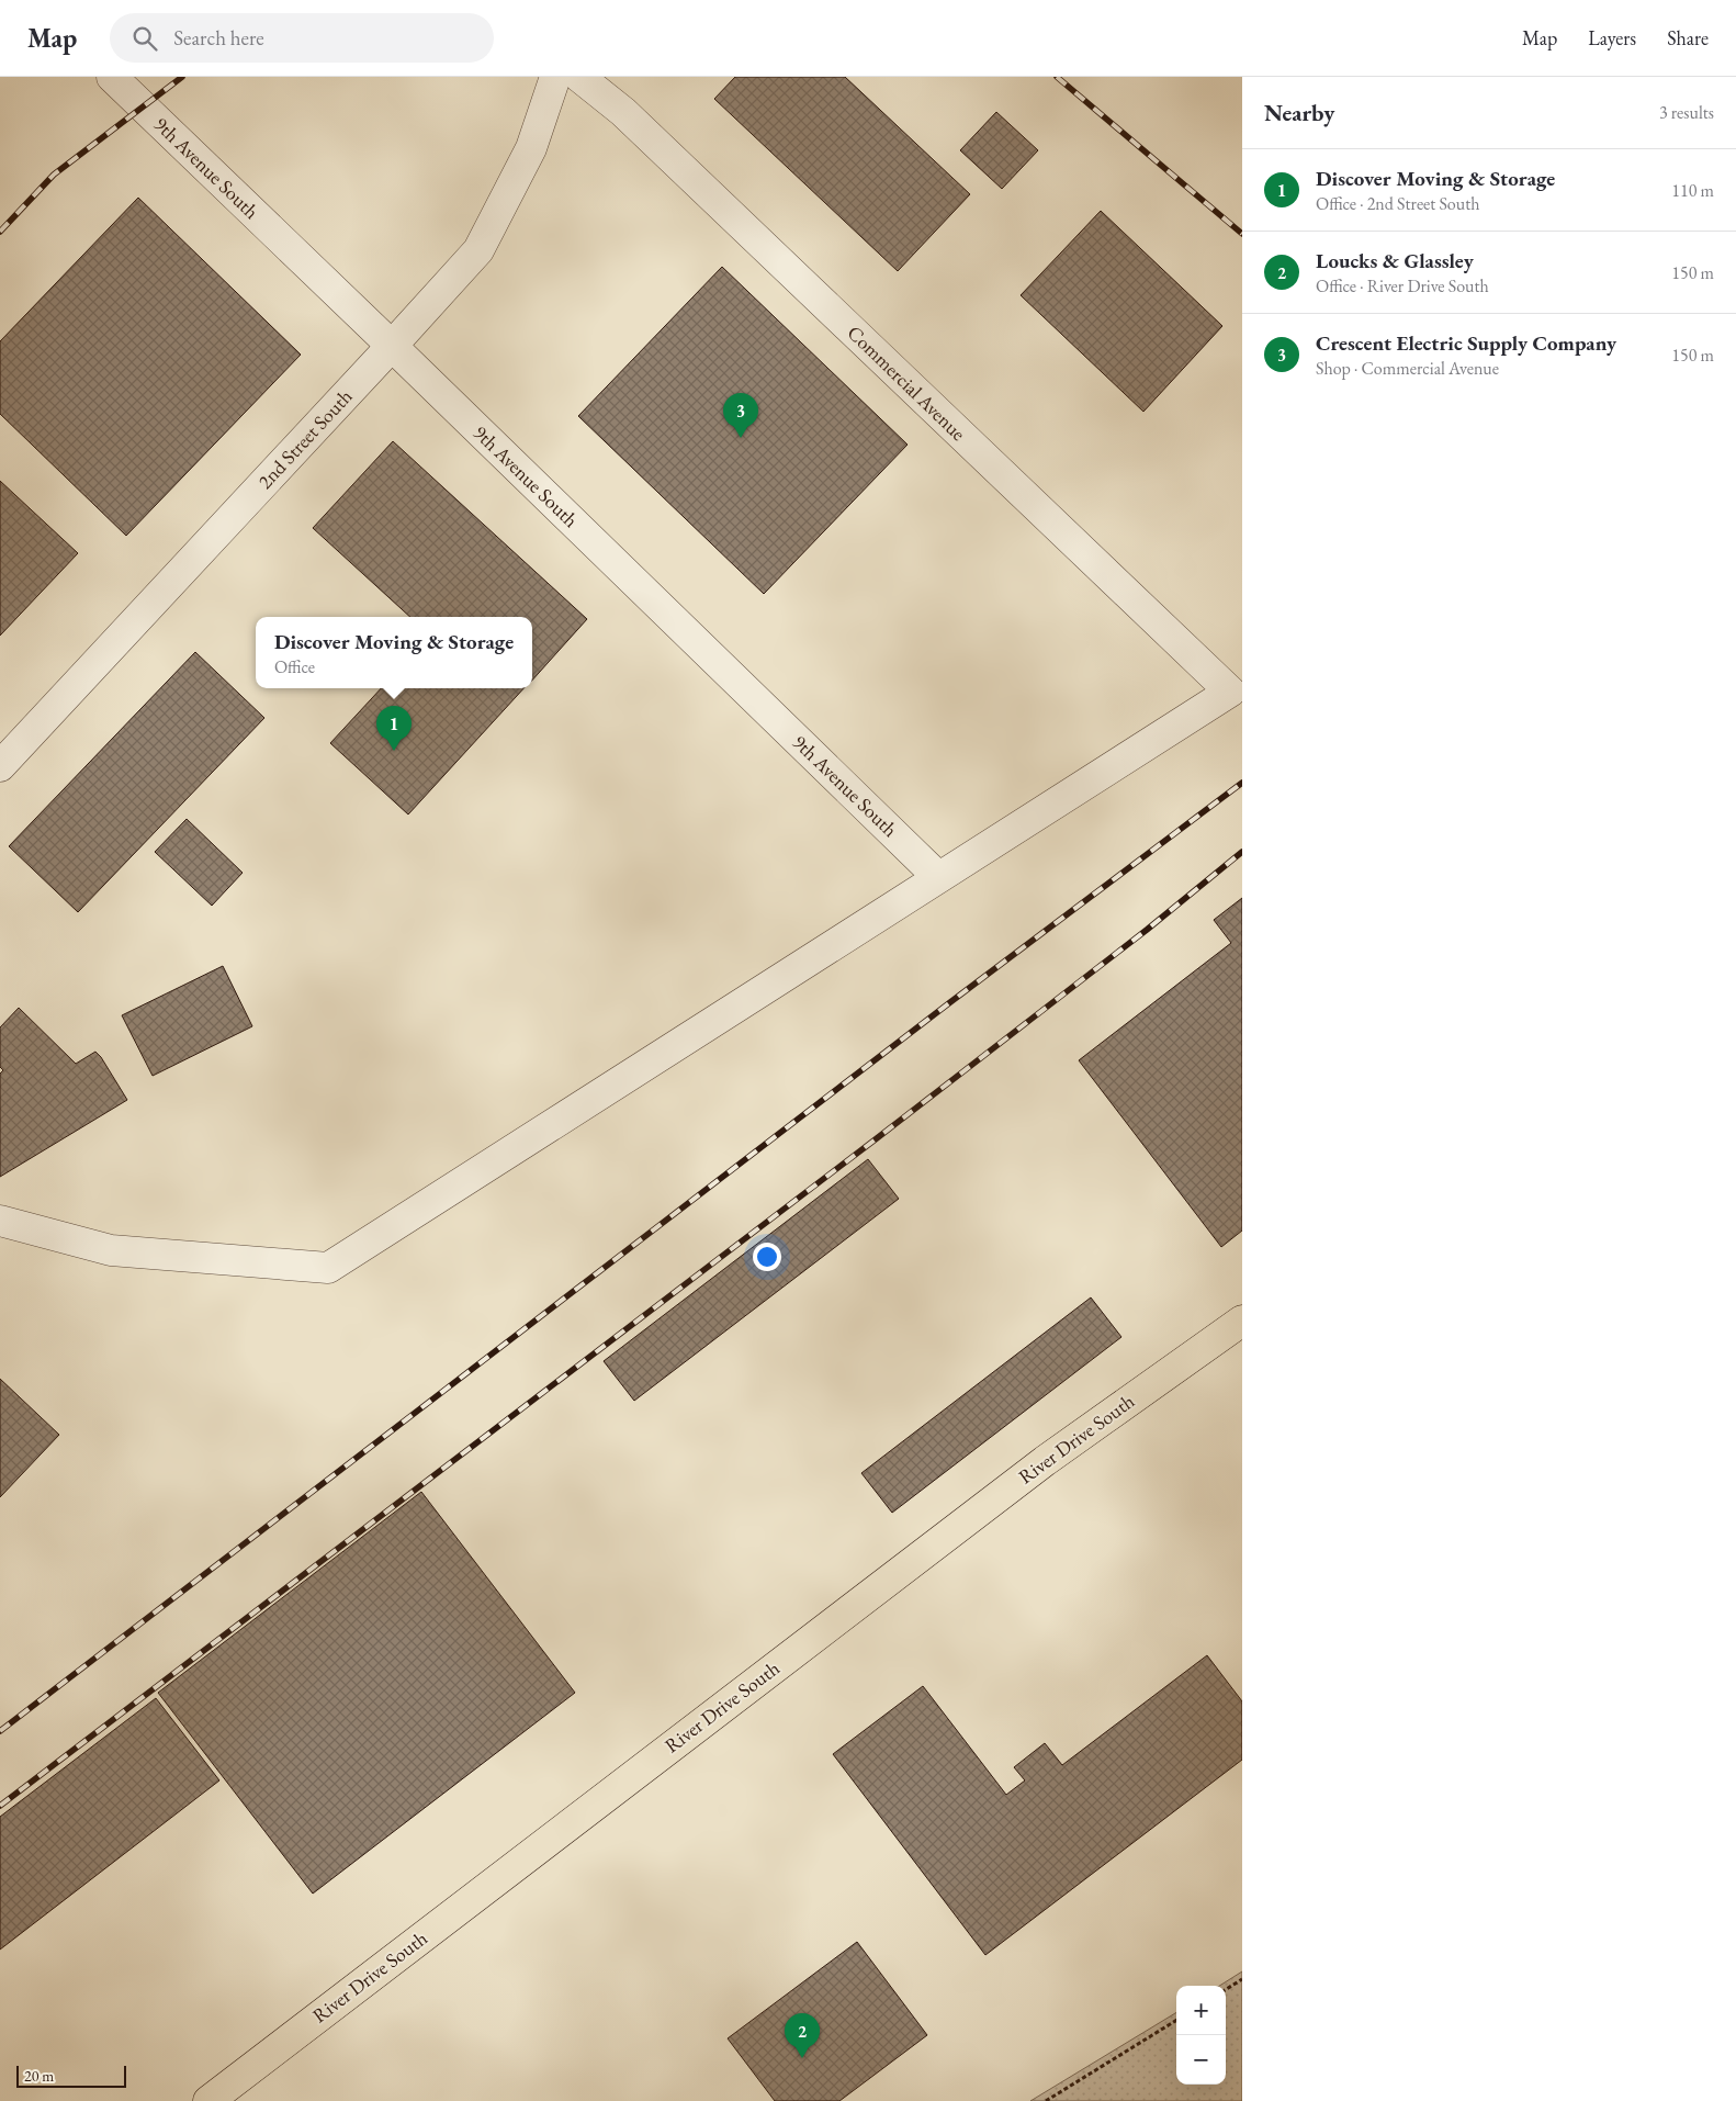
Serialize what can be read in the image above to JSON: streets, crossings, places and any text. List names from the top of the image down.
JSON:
{
  "streets": {
    "main road": ["River Drive South"],
    "street": ["9th Avenue South", "Commercial Avenue", "2nd Street South"]
  },
  "crossings": [
    ["9th Avenue South", "Commercial Avenue"],
    ["9th Avenue South", "2nd Street South"]
  ],
  "scale_bar": "20 m",
  "page": {
    "header": "Map",
    "search": "Search here",
    "nav": ["Map", "Layers", "Share"],
    "heading": ["Nearby", "3 results"],
    "list": [
      {
        "mark": "1",
        "name": "Discover Moving & Storage",
        "note": "Office · 2nd Street South",
        "value": "110 m"
      },
      {
        "mark": "2",
        "name": "Loucks & Glassley",
        "note": "Office · River Drive South",
        "value": "150 m"
      },
      {
        "mark": "3",
        "name": "Crescent Electric Supply Company",
        "note": "Shop · Commercial Avenue",
        "value": "150 m"
      }
    ],
    "pins": ["3", "1", "2"],
    "popup": ["Discover Moving & Storage", "Office"],
    "map_buttons": ["+", "−"],
    "scale": "20 m"
  }
}
